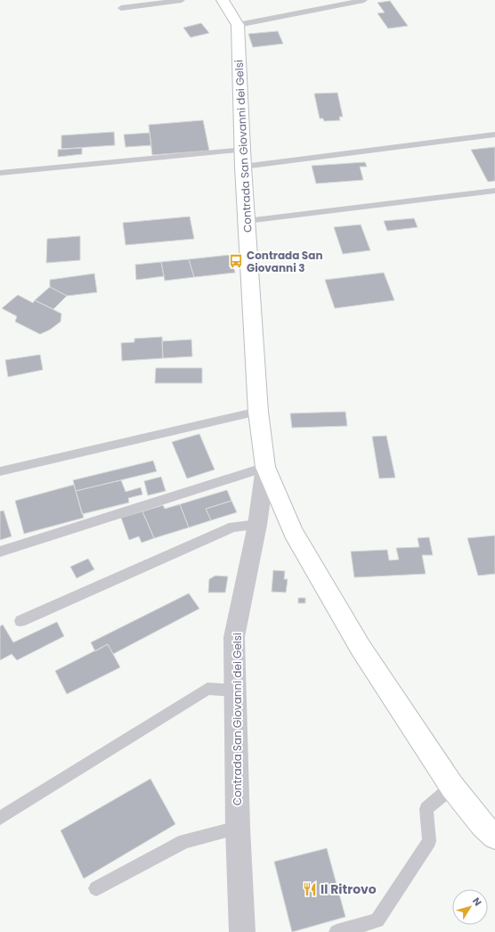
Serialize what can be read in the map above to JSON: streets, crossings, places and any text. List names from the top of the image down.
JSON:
{
  "streets": {
    "main road": ["Contrada San Giovanni dei Gelsi"]
  },
  "places": {
    "bus stop": ["Contrada San Giovanni 3"],
    "restaurant": ["Il Ritrovo"]
  },
  "north": "top right"
}
